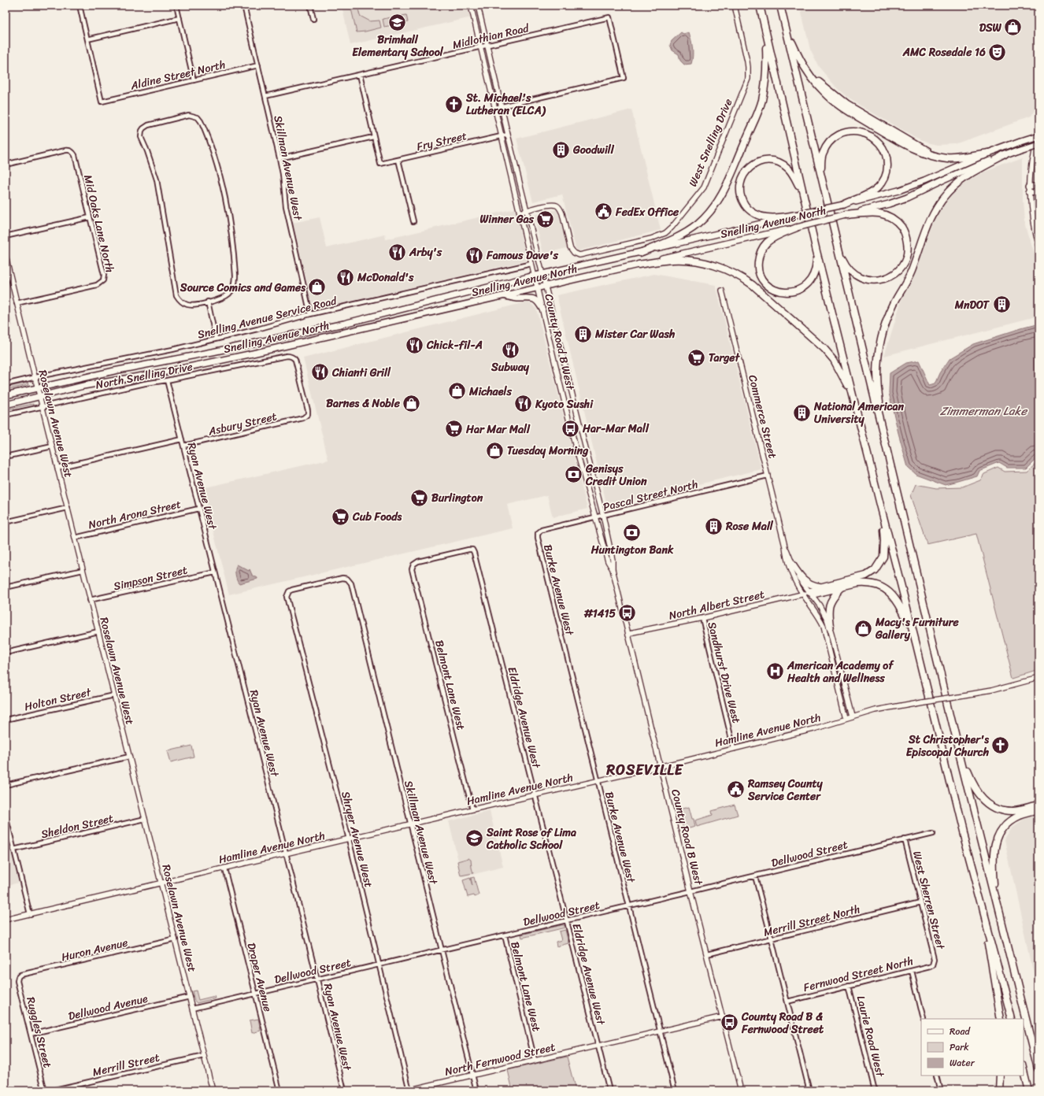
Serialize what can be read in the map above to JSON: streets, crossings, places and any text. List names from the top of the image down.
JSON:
{
  "streets": {
    "main road": ["Snelling Avenue North"],
    "street": [
      "Midlothian Road",
      "Aldine Street North",
      "Fry Street",
      "West Snelling Drive",
      "Skillman Avenue West",
      "Mid Oaks Lane North",
      "Snelling Avenue Service Road",
      "County Road B West",
      "North Snelling Drive",
      "Commerce Street",
      "Roselawn Avenue West",
      "Asbury Street",
      "Ryan Avenue West",
      "Pascal Street North",
      "North Arona Street",
      "Simpson Street",
      "Burke Avenue West",
      "North Albert Street",
      "Sandhurst Drive West",
      "Belmont Lane West",
      "Holton Street",
      "Eldridge Avenue West",
      "Hamline Avenue North",
      "Sheldon Street",
      "Shryer Avenue West",
      "Dellwood Street",
      "West Sherren Street",
      "Merrill Street North",
      "Huron Avenue",
      "Fernwood Street North",
      "Draper Avenue",
      "Dellwood Avenue",
      "Ruggles Street",
      "Laurie Road West",
      "North Fernwood Street",
      "Merrill Street"
    ]
  },
  "crossings": [
    ["Midlothian Road", "Skillman Avenue West"],
    ["Midlothian Road", "County Road B West"],
    ["Aldine Street North", "Skillman Avenue West"],
    ["Fry Street", "County Road B West"],
    ["West Snelling Drive", "County Road B West"],
    ["Skillman Avenue West", "Snelling Avenue Service Road"],
    ["Skillman Avenue West", "Hamline Avenue North"],
    ["Skillman Avenue West", "Shryer Avenue West"],
    ["Skillman Avenue West", "Dellwood Street"],
    ["Skillman Avenue West", "North Fernwood Street"],
    ["Snelling Avenue North", "County Road B West"],
    ["Snelling Avenue North", "Roselawn Avenue West"],
    ["Mid Oaks Lane North", "Roselawn Avenue West"],
    ["Snelling Avenue Service Road", "County Road B West"],
    ["Snelling Avenue Service Road", "Roselawn Avenue West"],
    ["County Road B West", "Pascal Street North"],
    ["County Road B West", "North Albert Street"],
    ["County Road B West", "Hamline Avenue North"],
    ["County Road B West", "Dellwood Street"],
    ["County Road B West", "Merrill Street North"],
    ["North Snelling Drive", "Roselawn Avenue West"],
    ["North Snelling Drive", "Asbury Street"],
    ["North Snelling Drive", "Ryan Avenue West"],
    ["Commerce Street", "Pascal Street North"],
    ["Commerce Street", "North Albert Street"],
    ["Commerce Street", "Hamline Avenue North"],
    ["Roselawn Avenue West", "North Arona Street"],
    ["Roselawn Avenue West", "Simpson Street"],
    ["Roselawn Avenue West", "Holton Street"],
    ["Roselawn Avenue West", "Hamline Avenue North"],
    ["Roselawn Avenue West", "Sheldon Street"],
    ["Roselawn Avenue West", "Dellwood Street"],
    ["Roselawn Avenue West", "Huron Avenue"],
    ["Roselawn Avenue West", "Dellwood Avenue"],
    ["Roselawn Avenue West", "Merrill Street"],
    ["Asbury Street", "Ryan Avenue West"],
    ["Ryan Avenue West", "North Arona Street"],
    ["Ryan Avenue West", "Simpson Street"],
    ["Ryan Avenue West", "Hamline Avenue North"],
    ["Ryan Avenue West", "Dellwood Street"],
    ["Pascal Street North", "Burke Avenue West"],
    ["Burke Avenue West", "Hamline Avenue North"],
    ["Burke Avenue West", "Dellwood Street"],
    ["North Albert Street", "Sandhurst Drive West"],
    ["Sandhurst Drive West", "Hamline Avenue North"],
    ["Belmont Lane West", "Eldridge Avenue West"],
    ["Belmont Lane West", "Hamline Avenue North"],
    ["Belmont Lane West", "Dellwood Street"],
    ["Belmont Lane West", "North Fernwood Street"],
    ["Eldridge Avenue West", "Hamline Avenue North"],
    ["Eldridge Avenue West", "Dellwood Street"],
    ["Eldridge Avenue West", "North Fernwood Street"],
    ["Hamline Avenue North", "Shryer Avenue West"],
    ["Hamline Avenue North", "Draper Avenue"],
    ["Shryer Avenue West", "Dellwood Street"],
    ["Shryer Avenue West", "North Fernwood Street"],
    ["Dellwood Street", "West Sherren Street"],
    ["Dellwood Street", "Draper Avenue"],
    ["West Sherren Street", "Merrill Street North"],
    ["West Sherren Street", "Fernwood Street North"],
    ["Huron Avenue", "Ruggles Street"],
    ["Fernwood Street North", "Laurie Road West"],
    ["Dellwood Avenue", "Ruggles Street"]
  ],
  "districts": ["ROSEVILLE"],
  "water": ["Zimmerman Lake"],
  "places": {
    "school or university": ["Brimhall Elementary School", "Saint Rose of Lima Catholic School"],
    "shop": [
      "DSW",
      "Source Comics and Games",
      "Michaels",
      "Barnes & Noble",
      "Tuesday Morning",
      "Macy's Furniture Gallery"
    ],
    "theatre": ["AMC Rosedale 16"],
    "church": ["St. Michael's Lutheran (ELCA)", "St Christopher's Episcopal Church"],
    "building": [
      "Goodwill",
      "MnDOT",
      "Mister Car Wash",
      "National American University",
      "Rose Mall"
    ],
    "public building": ["FedEx Office", "Ramsey County Service Center"],
    "supermarket": [
      "Winner Gas",
      "Target",
      "Har Mar Mall",
      "Burlington",
      "Cub Foods"
    ],
    "restaurant": [
      "Arby's",
      "Famous Dave's",
      "McDonald's",
      "Chick-fil-A",
      "Subway",
      "Chianti Grill",
      "Kyoto Sushi"
    ],
    "bus stop": ["Har-Mar Mall", "#1415", "County Road B & Fernwood Street"],
    "bank": ["Genisys Credit Union", "Huntington Bank"],
    "hospital": ["American Academy of Health and Wellness"]
  },
  "legend": ["Road", "Park", "Water"]
}
